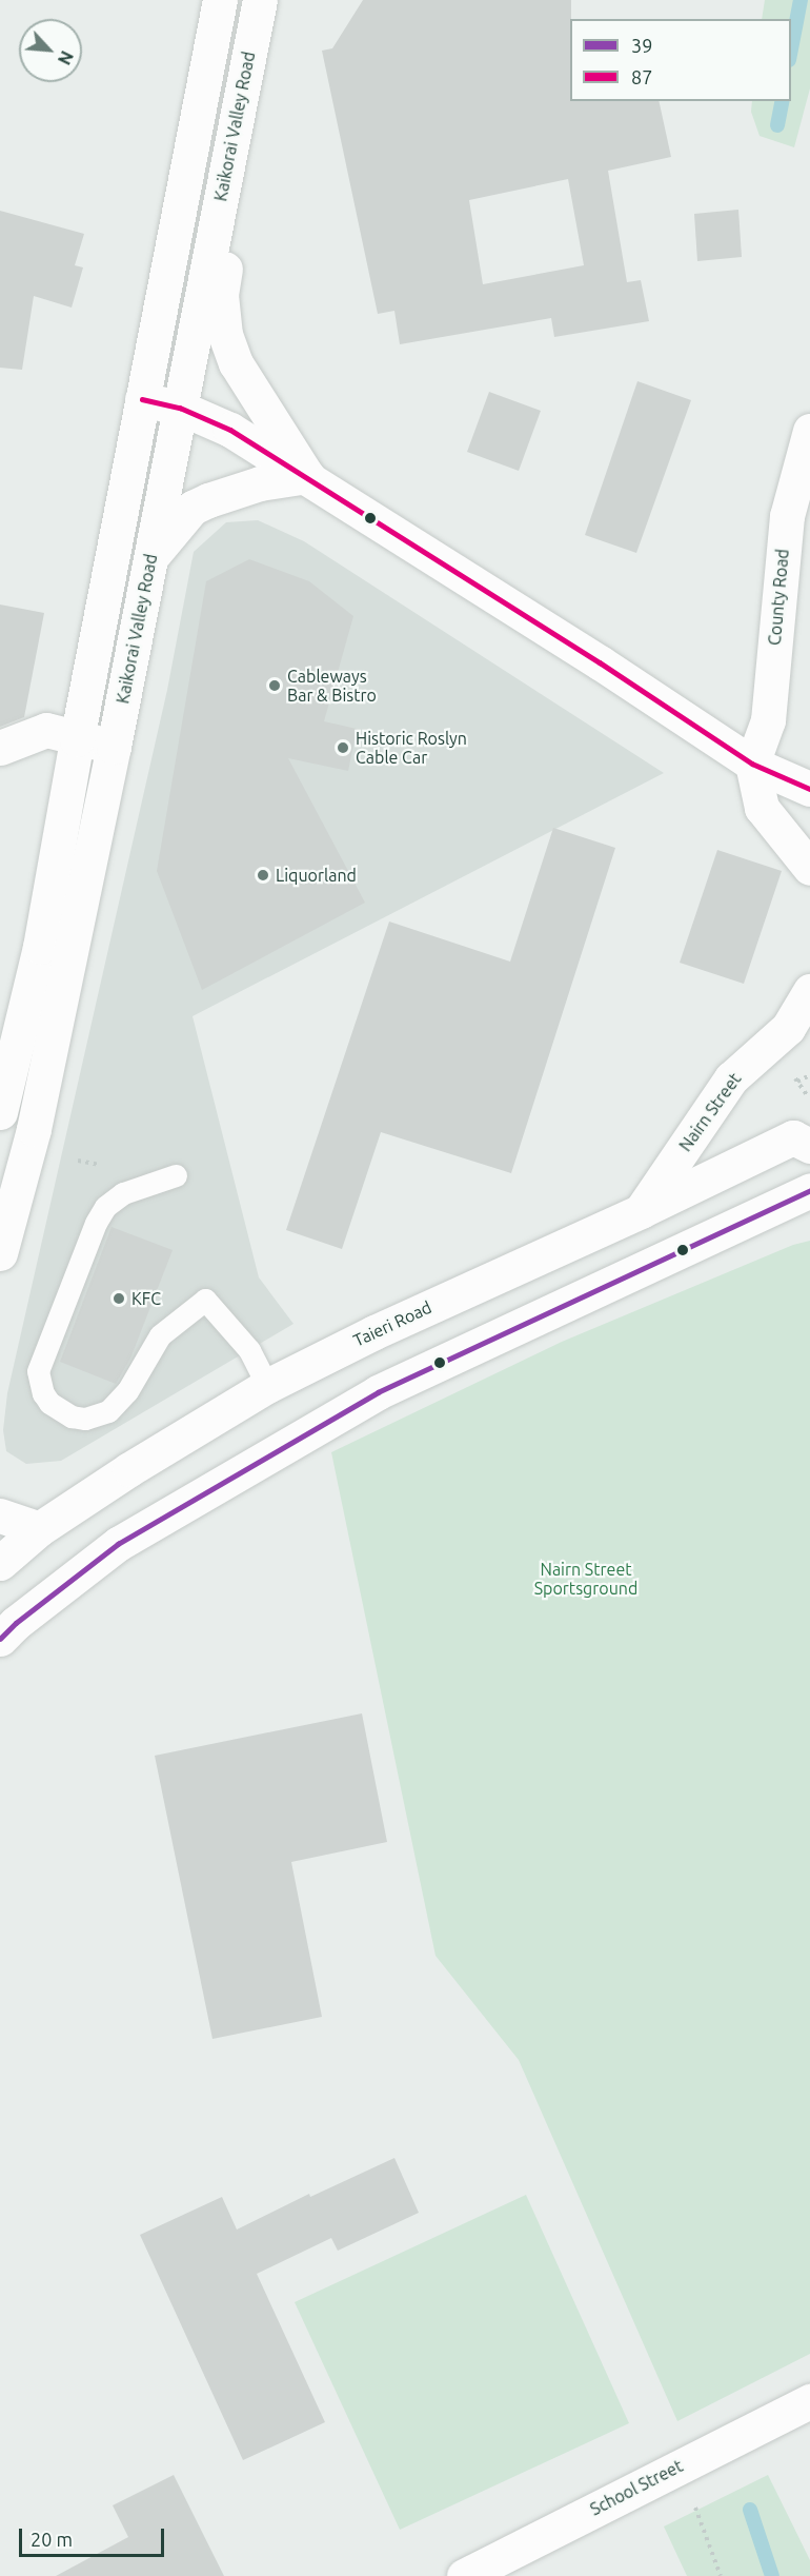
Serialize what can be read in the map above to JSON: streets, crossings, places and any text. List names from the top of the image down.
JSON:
{
  "streets": {
    "main road": [
      "Kaikorai Valley Road",
      "County Road",
      "Nairn Street",
      "Taieri Road",
      "School Street"
    ]
  },
  "crossings": [
    ["Nairn Street", "Taieri Road"]
  ],
  "parks": ["Nairn Street Sportsground"],
  "places": [
    "Cableways Bar & Bistro",
    "Historic Roslyn Cable Car",
    "Liquorland",
    "KFC"
  ],
  "lines": ["transit line 87", "transit line 39"],
  "legend": ["39", "87"],
  "scale_bar": "20 m",
  "north": "bottom right"
}
